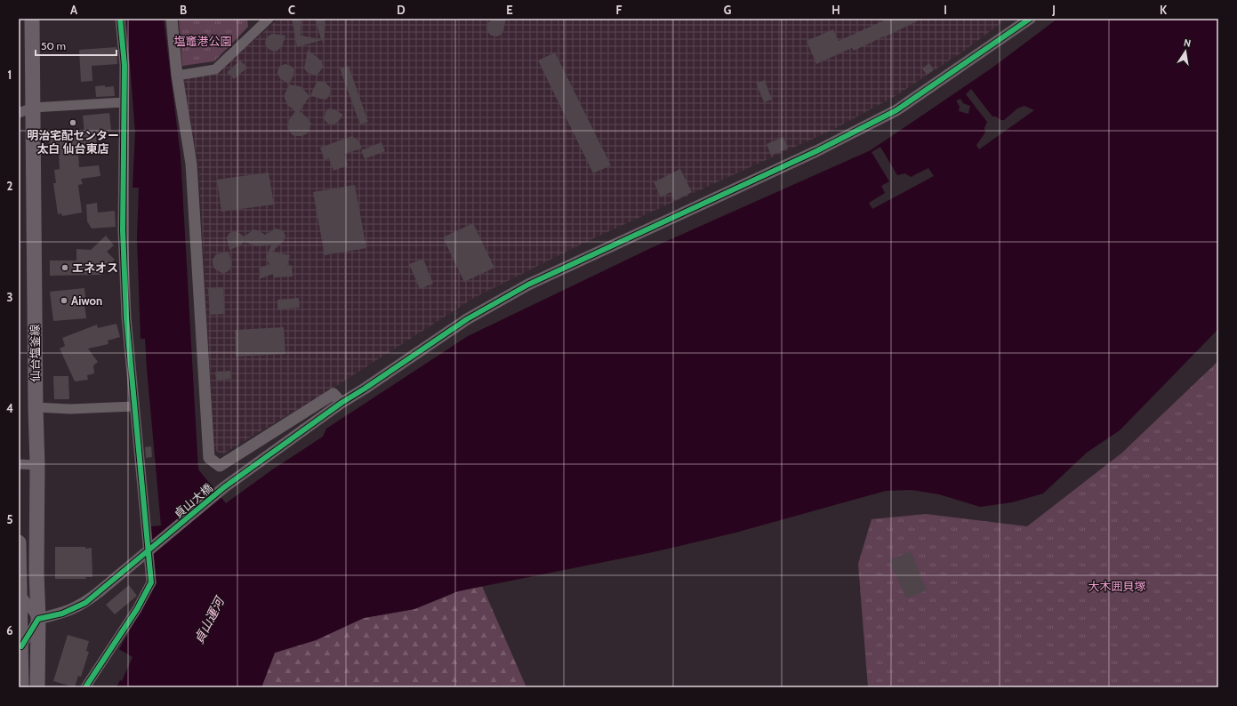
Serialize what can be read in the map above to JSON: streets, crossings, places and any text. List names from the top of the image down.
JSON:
{
  "streets": {
    "main road": ["仙台塩釜線"],
    "street": ["貞山大橋"]
  },
  "crossings": [
    ["仙台塩釜線", "貞山大橋"]
  ],
  "water": ["貞山運河"],
  "parks": ["塩竈港公園", "大木囲貝塚"],
  "places": ["明治宅配センター 太白 仙台東店", "エネオス", "Aiwon"],
  "scale_bar": "50 m",
  "north": "top",
  "grid": {
    "columns": [
      "A",
      "B",
      "C",
      "D",
      "E",
      "F",
      "G",
      "H",
      "I",
      "J",
      "K"
    ],
    "rows": [
      "1",
      "2",
      "3",
      "4",
      "5",
      "6"
    ]
  }
}
